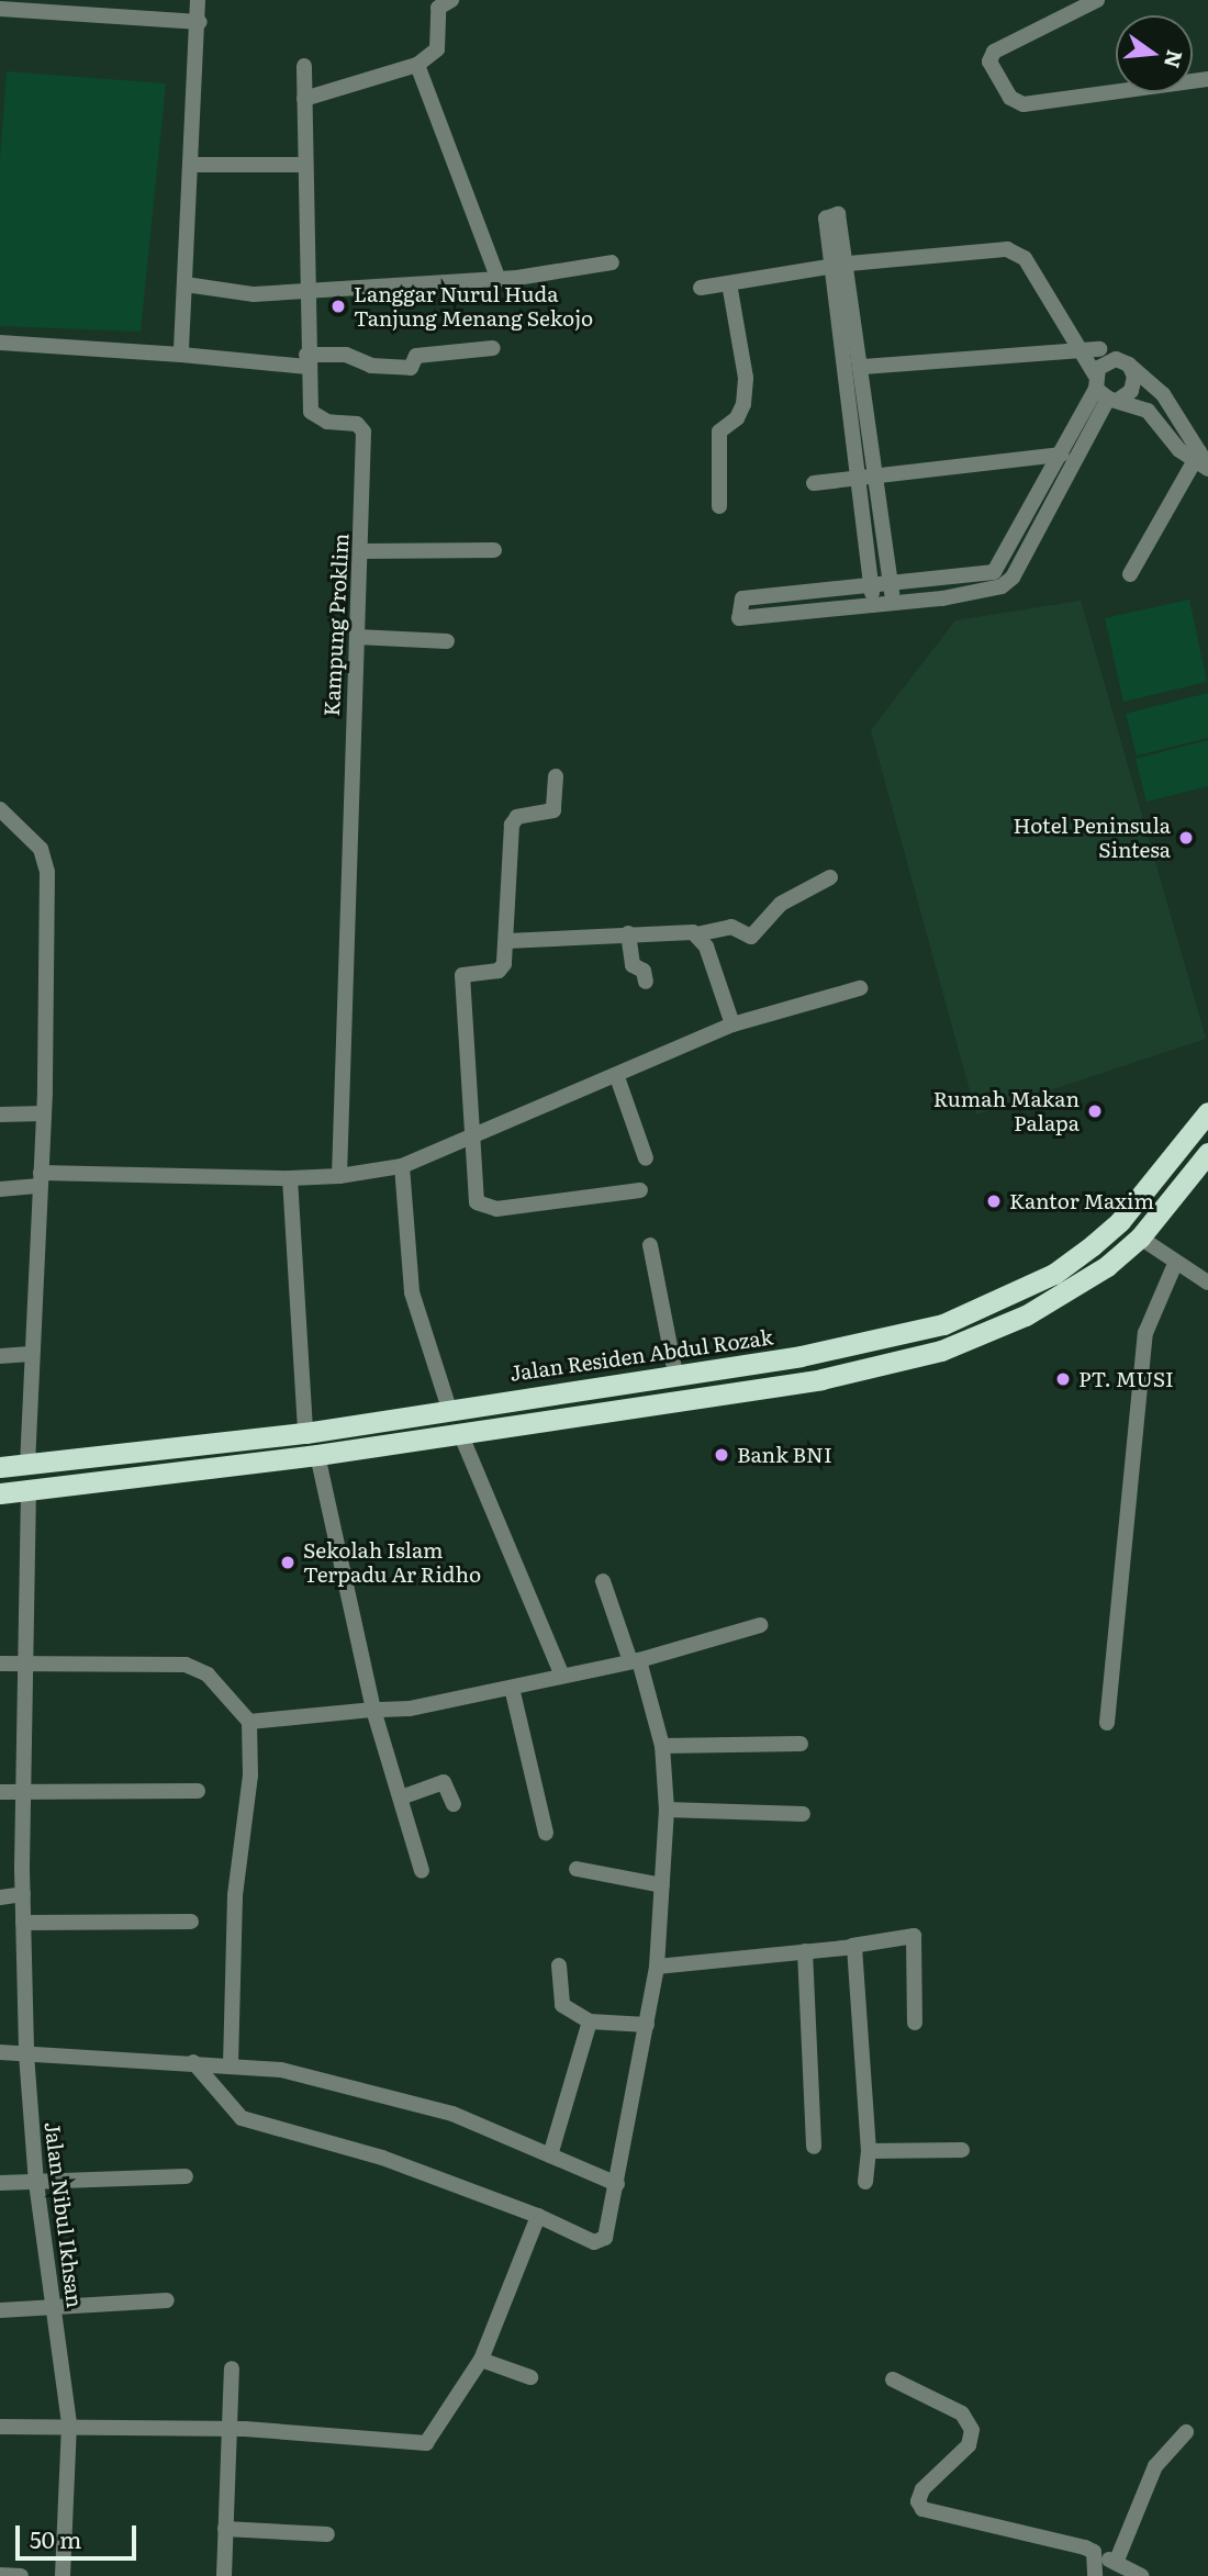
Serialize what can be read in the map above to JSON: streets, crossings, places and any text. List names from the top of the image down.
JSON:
{
  "streets": {
    "highway": ["Jalan Residen Abdul Rozak"],
    "street": ["Kampung Proklim", "Jalan Nibul Ikhsan"]
  },
  "places": [
    "Langgar Nurul Huda Tanjung Menang Sekojo",
    "Hotel Peninsula Sintesa",
    "Rumah Makan Palapa",
    "Kantor Maxim",
    "PT. MUSI",
    "Bank BNI",
    "Sekolah Islam Terpadu Ar Ridho"
  ],
  "scale_bar": "50 m",
  "north": "right"
}
